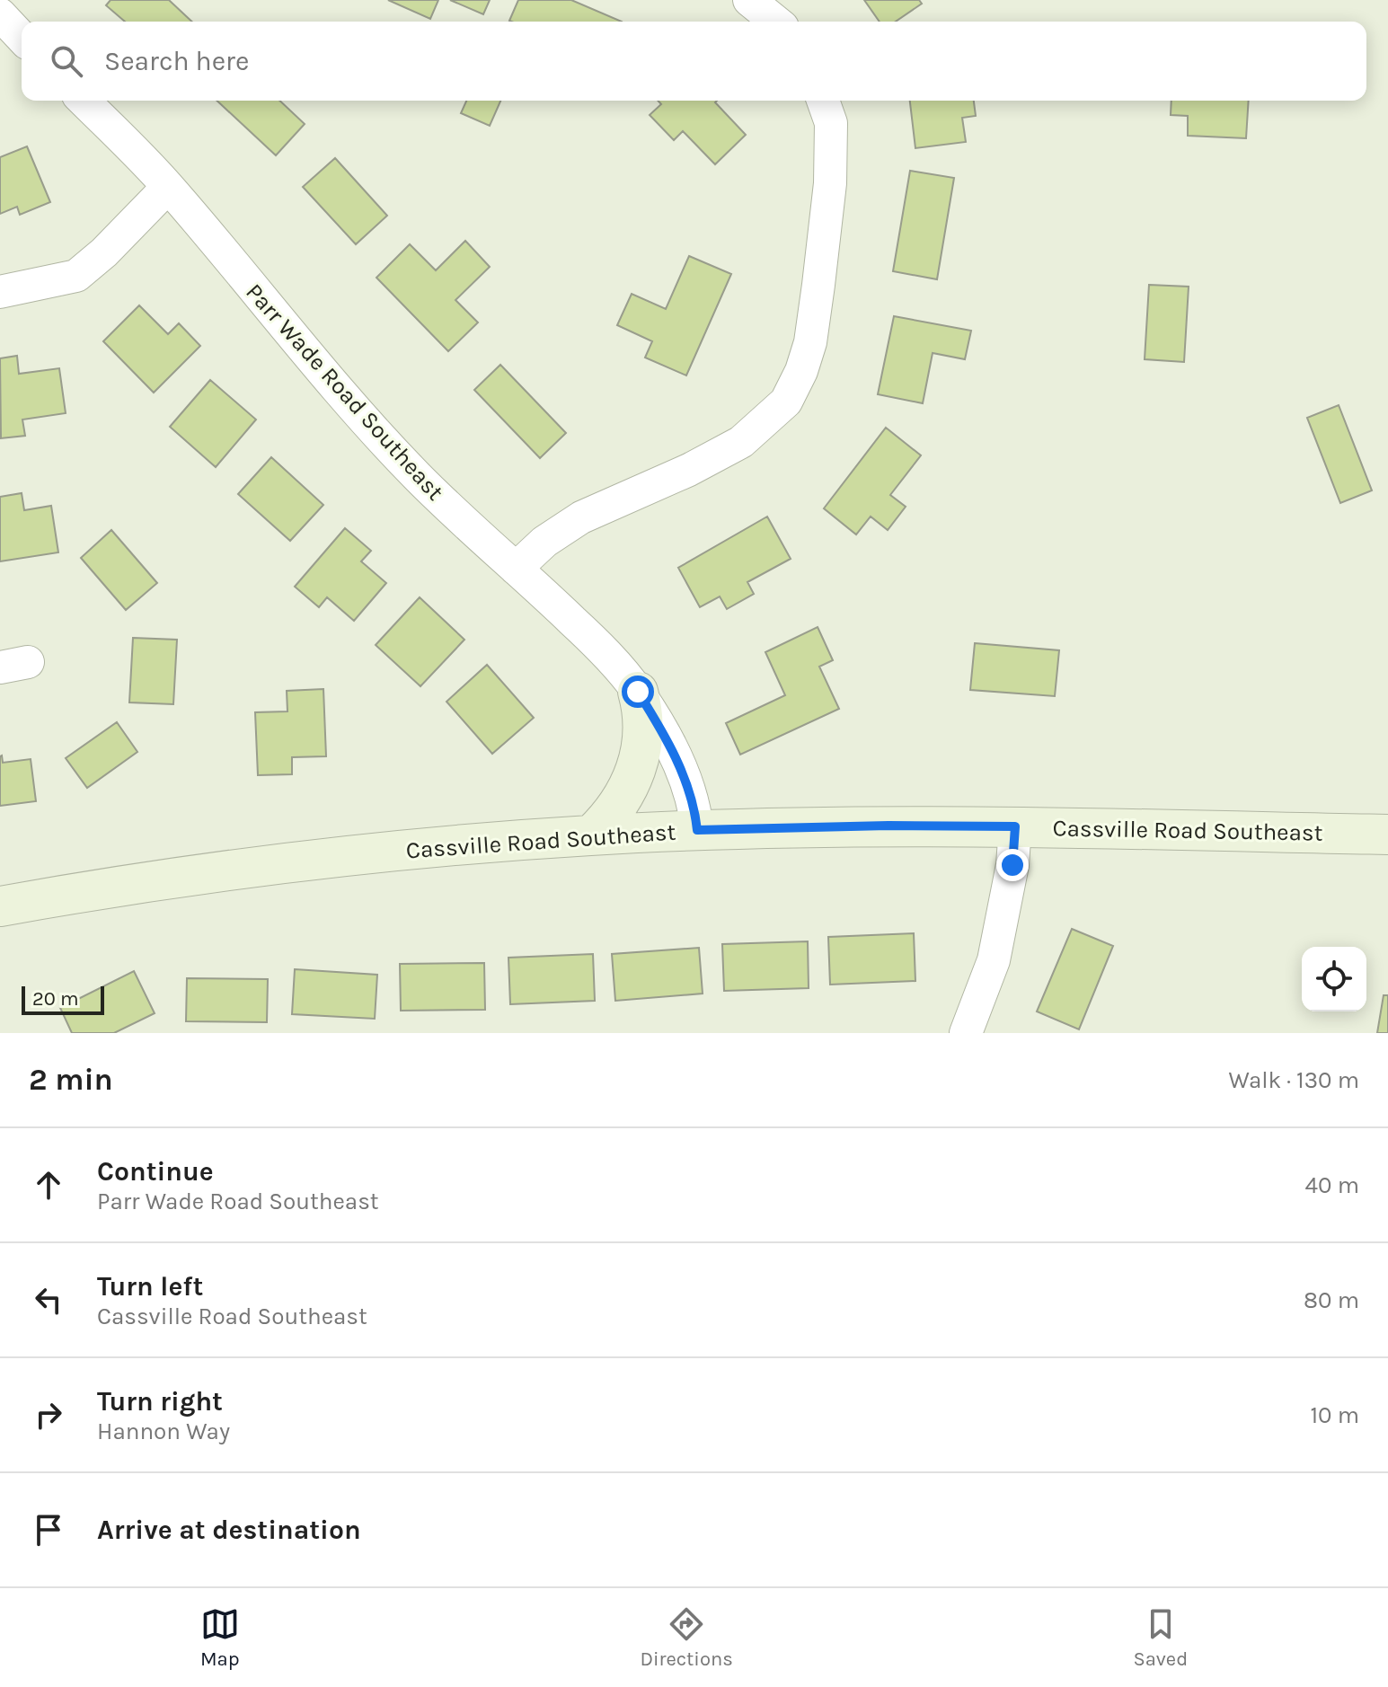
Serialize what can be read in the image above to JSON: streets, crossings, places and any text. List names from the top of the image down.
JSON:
{
  "streets": {
    "main road": ["Cassville Road Southeast"],
    "street": ["Parr Wade Road Southeast"]
  },
  "crossings": [
    ["Parr Wade Road Southeast", "Cassville Road Southeast"]
  ],
  "scale_bar": "20 m",
  "page": {
    "search": "Search here",
    "scale": "20 m",
    "heading": ["2 min", "Walk · 130 m"],
    "list": [
      ["Continue", "Parr Wade Road Southeast", "40 m"],
      ["Turn left", "Cassville Road Southeast", "80 m"],
      ["Turn right", "Hannon Way", "10 m"],
      "Arrive at destination"
    ],
    "nav": ["Map", "Directions", "Saved"]
  }
}
